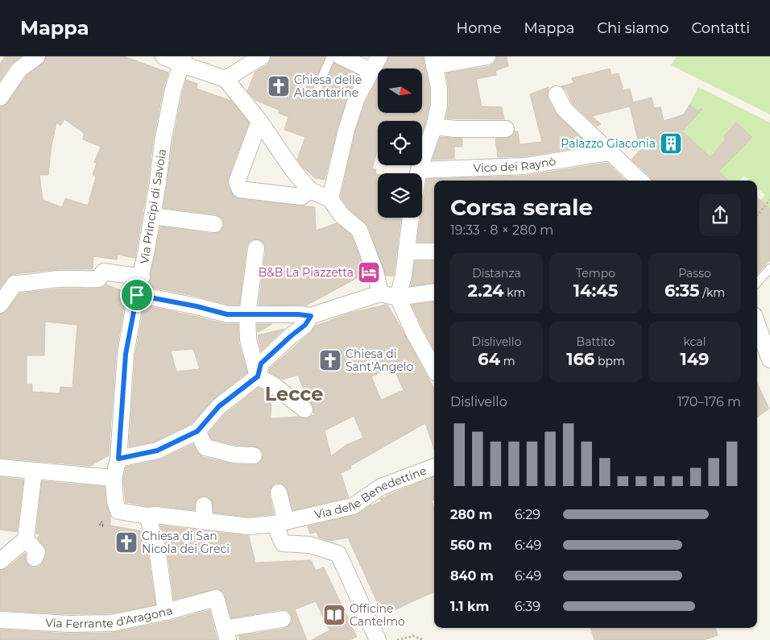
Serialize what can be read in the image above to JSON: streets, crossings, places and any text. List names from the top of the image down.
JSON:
{
  "streets": {
    "street": [
      "Vico dei Raynò",
      "Via Principi di Savoia",
      "Via delle Benedettine",
      "Via Ferrante d'Aragona"
    ]
  },
  "crossings": [
    ["Via Principi di Savoia", "Via delle Benedettine"]
  ],
  "districts": ["Lecce"],
  "places": {
    "church": ["Chiesa delle Alcantarine", "Chiesa di Sant'Angelo", "Chiesa di San Nicola dei Greci"],
    "building": ["Palazzo Giaconia"],
    "hotel": ["B&B La Piazzetta"],
    "library": ["Officine Cantelmo"]
  },
  "house_numbers": ["4"],
  "north": "right",
  "page": {
    "header": "Mappa",
    "nav": [
      "Home",
      "Mappa",
      "Chi siamo",
      "Contatti"
    ],
    "heading": ["Corsa serale", "19:33 · 8 × 280 m"],
    "stats": [
      ["Distanza", "2.24 km"],
      ["Tempo", "14:45"],
      ["Passo", "6:35 /km"],
      ["Dislivello", "64 m"],
      ["Battito", "166 bpm"],
      ["kcal", "149"]
    ],
    "chart": ["Dislivello", "170–176 m"],
    "list": [
      {
        "name": "280 m",
        "note": "6:29"
      },
      {
        "name": "560 m",
        "note": "6:49"
      },
      {
        "name": "840 m",
        "note": "6:49"
      },
      {
        "name": "1.1 km",
        "note": "6:39"
      }
    ]
  }
}
